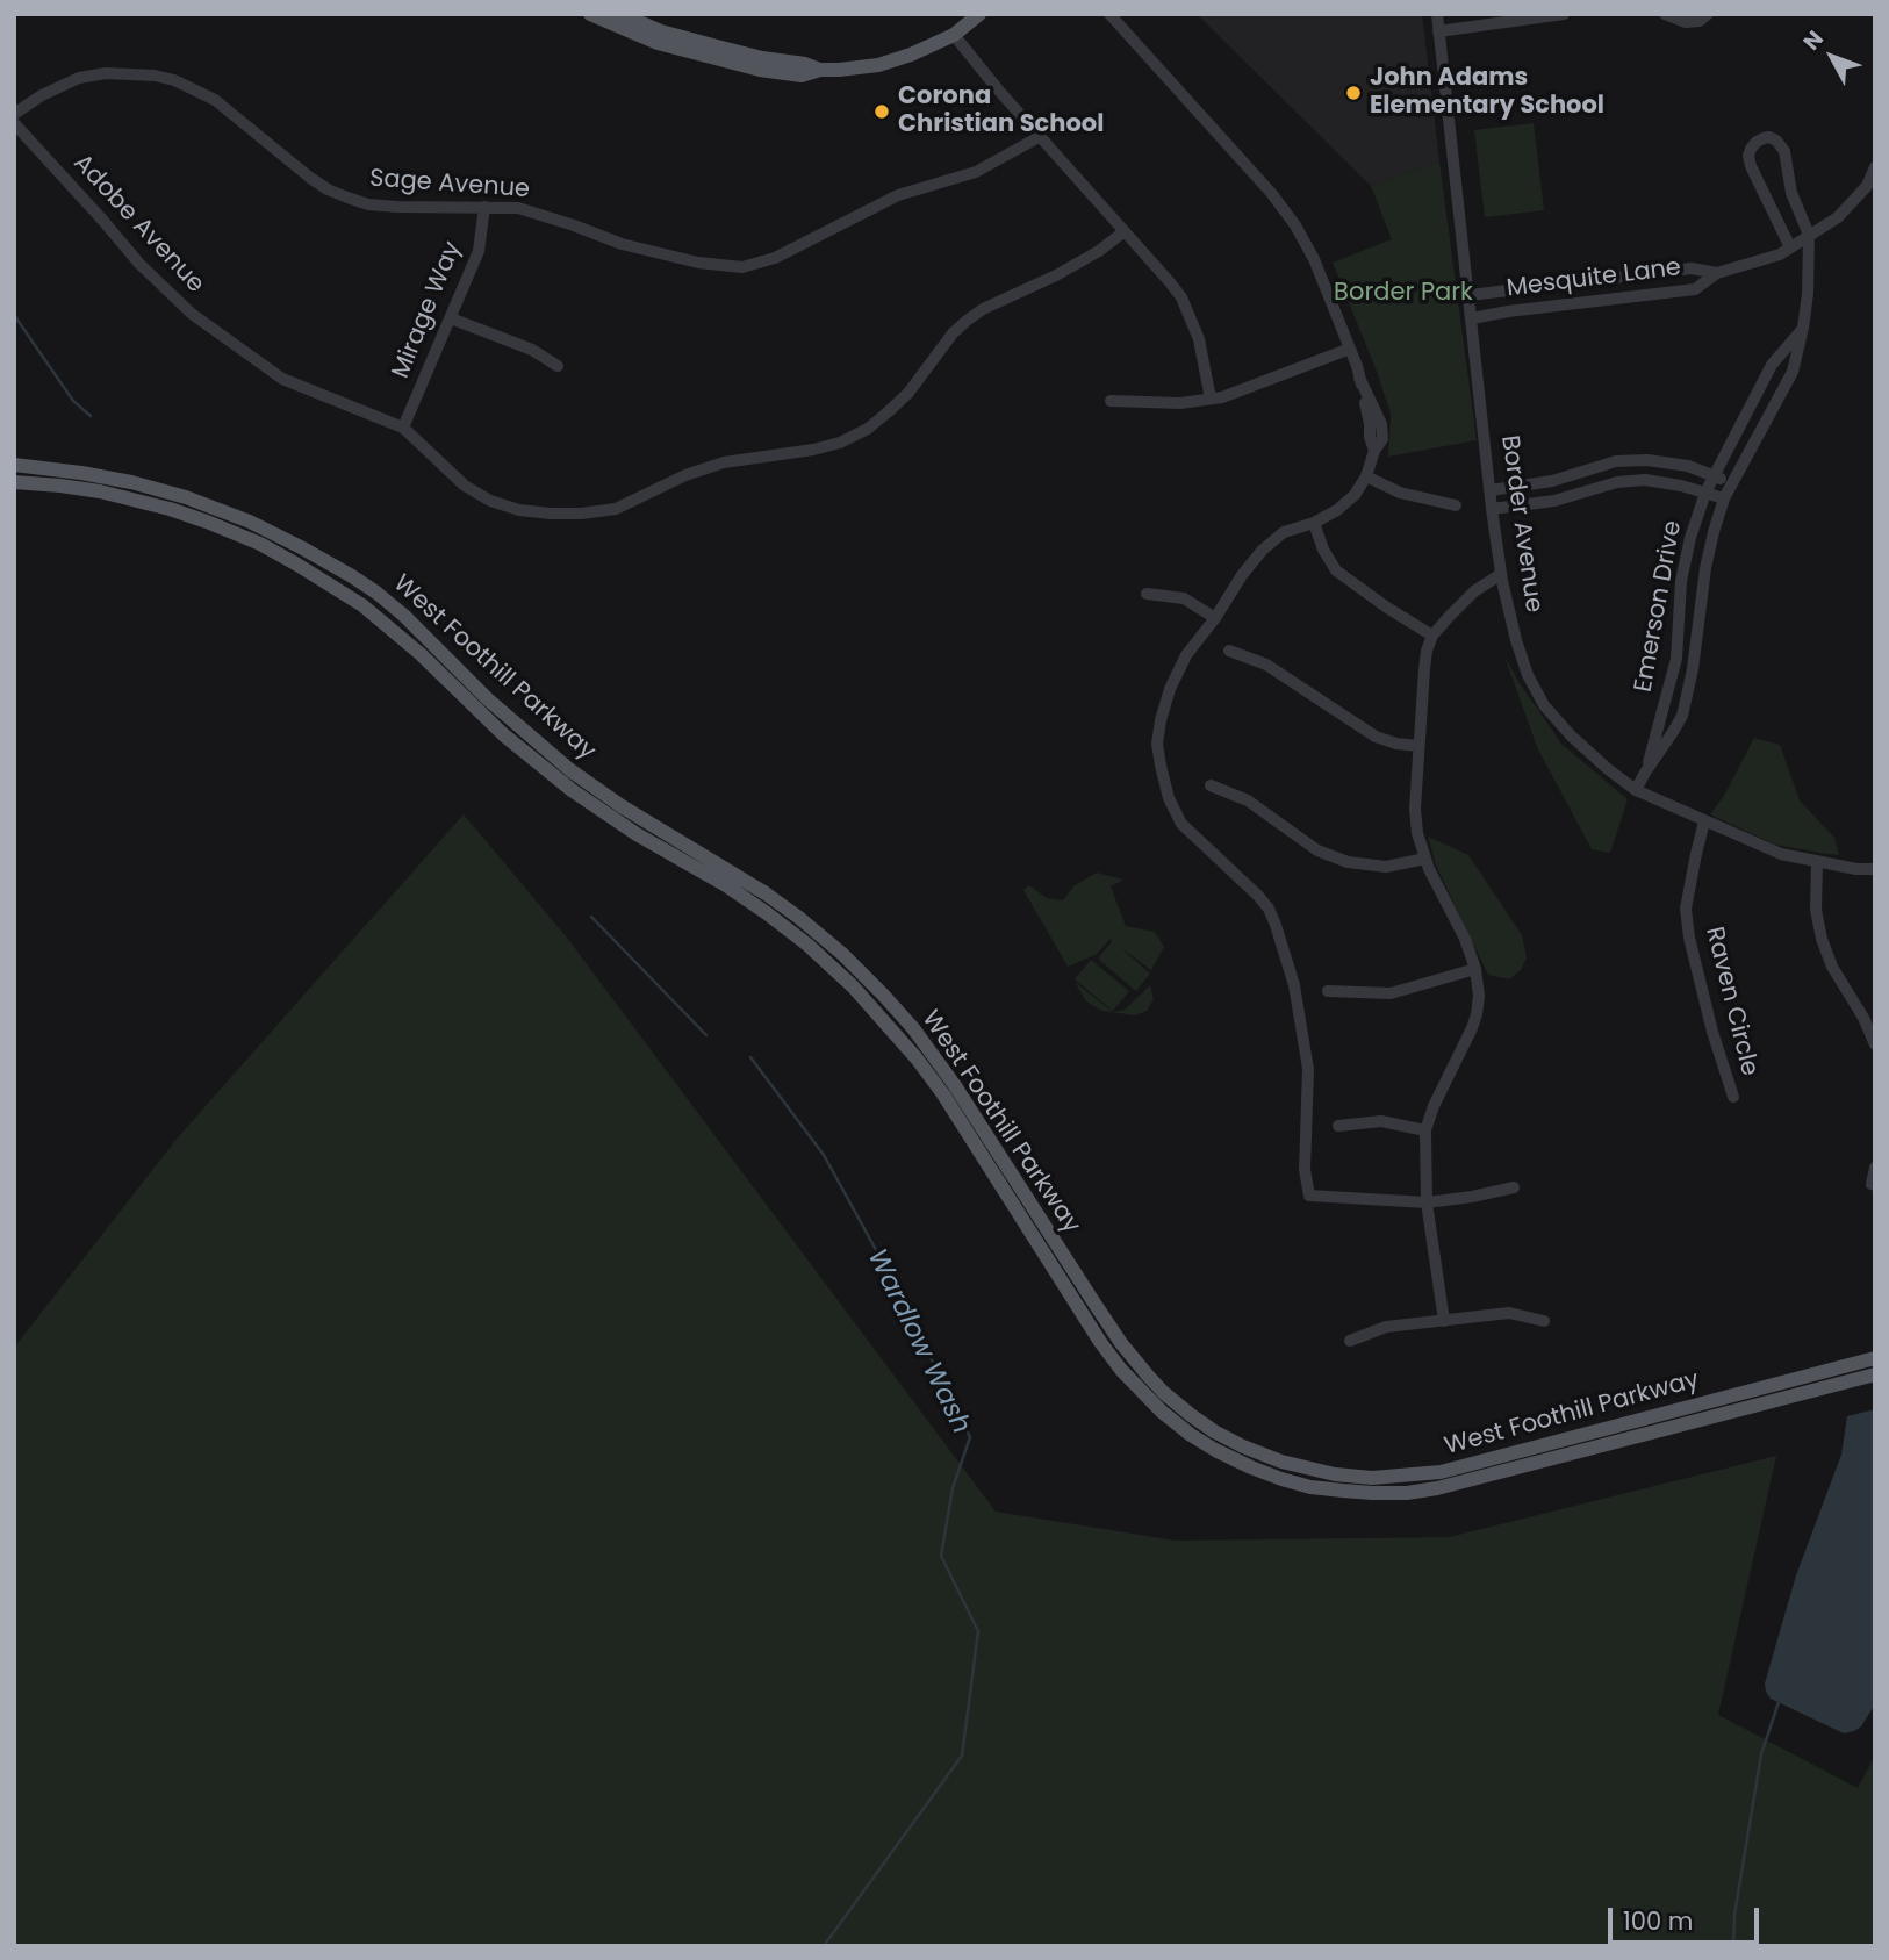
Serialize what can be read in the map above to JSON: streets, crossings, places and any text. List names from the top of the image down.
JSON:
{
  "streets": {
    "main road": ["West Foothill Parkway"],
    "street": [
      "Sage Avenue",
      "Adobe Avenue",
      "Mesquite Lane",
      "Mirage Way",
      "Border Avenue",
      "Emerson Drive",
      "Raven Circle"
    ]
  },
  "crossings": [
    ["Sage Avenue", "Mirage Way"],
    ["Adobe Avenue", "Mirage Way"],
    ["Mesquite Lane", "Border Avenue"],
    ["Mesquite Lane", "Emerson Drive"],
    ["Border Avenue", "Emerson Drive"],
    ["Border Avenue", "Raven Circle"]
  ],
  "water": ["Wardlow Wash"],
  "parks": ["Border Park"],
  "places": ["John Adams Elementary School", "Corona Christian School"],
  "scale_bar": "100 m",
  "north": "top left"
}
